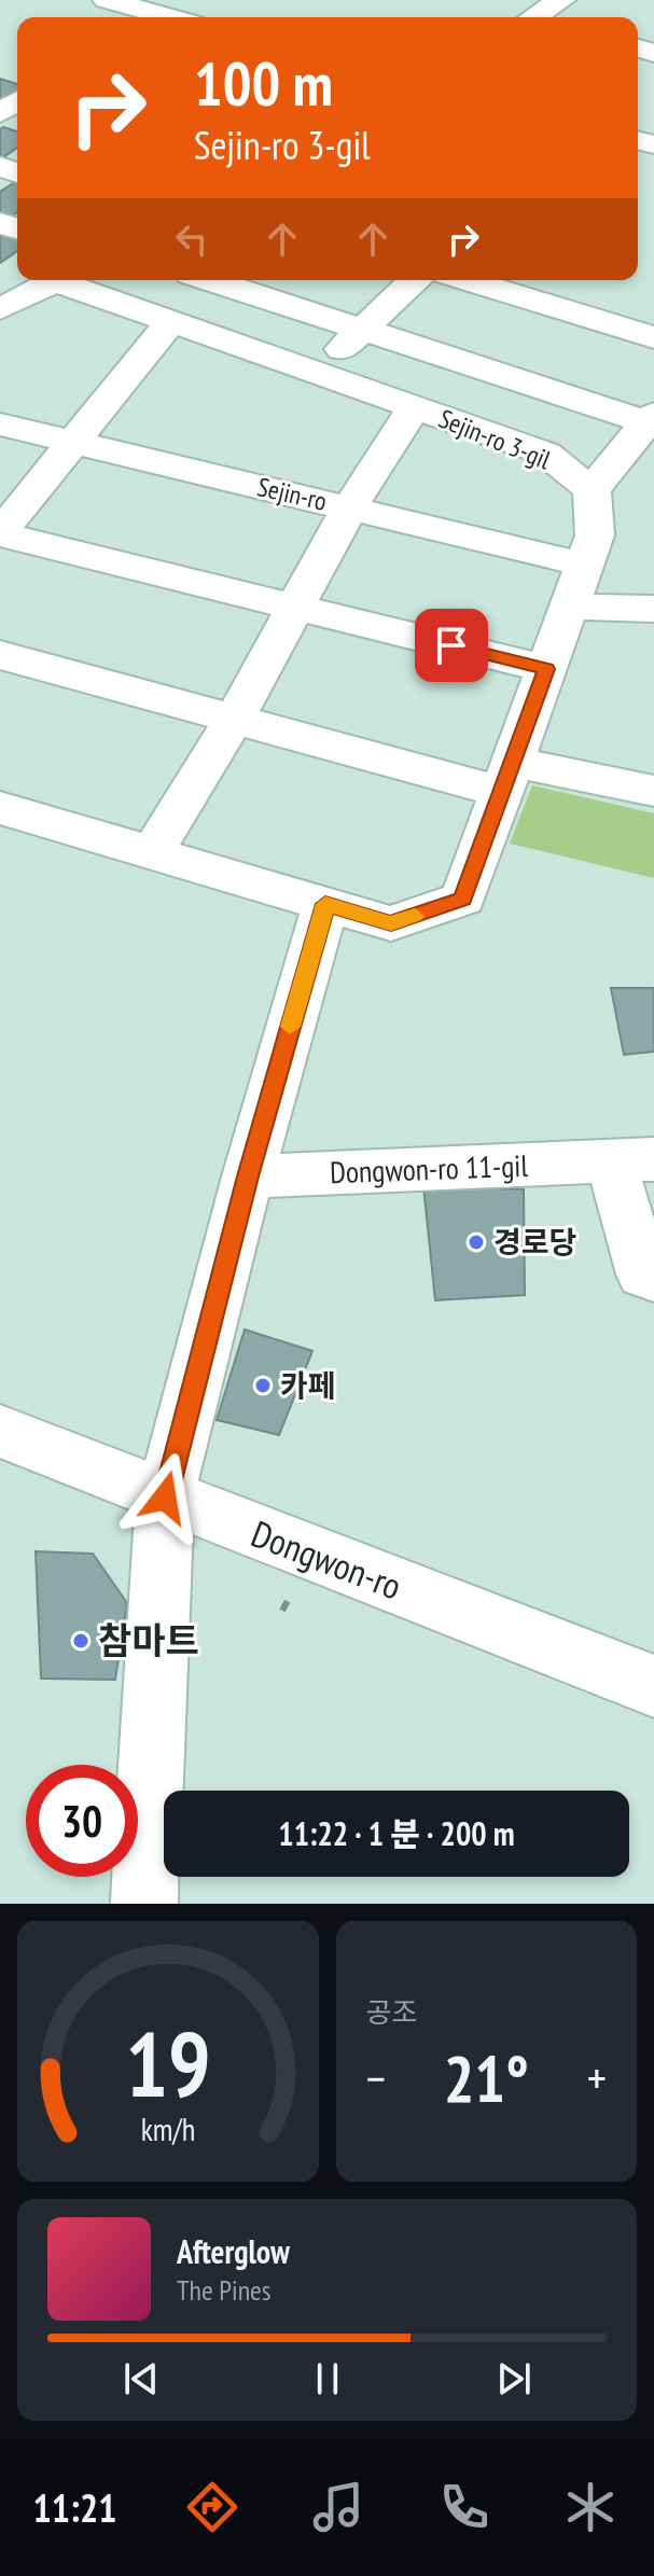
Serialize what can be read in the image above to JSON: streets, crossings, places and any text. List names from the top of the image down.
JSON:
{
  "streets": {
    "street": [
      "Sejin-ro 3-gil",
      "Sejin-ro",
      "Dongwon-ro 11-gil",
      "Dongwon-ro"
    ]
  },
  "places": ["경로당", "카페", "참마트"],
  "page": {
    "turn": ["100 m", "Sejin-ro 3-gil"],
    "limit": "30",
    "trip": "11:22 · 1 분 · 200 m",
    "tile": "공조",
    "heat": ["−", "21°", "+"],
    "song": ["Afterglow", "The Pines"],
    "tabs": "11:21",
    "gauge": ["19", "km/h"]
  }
}
